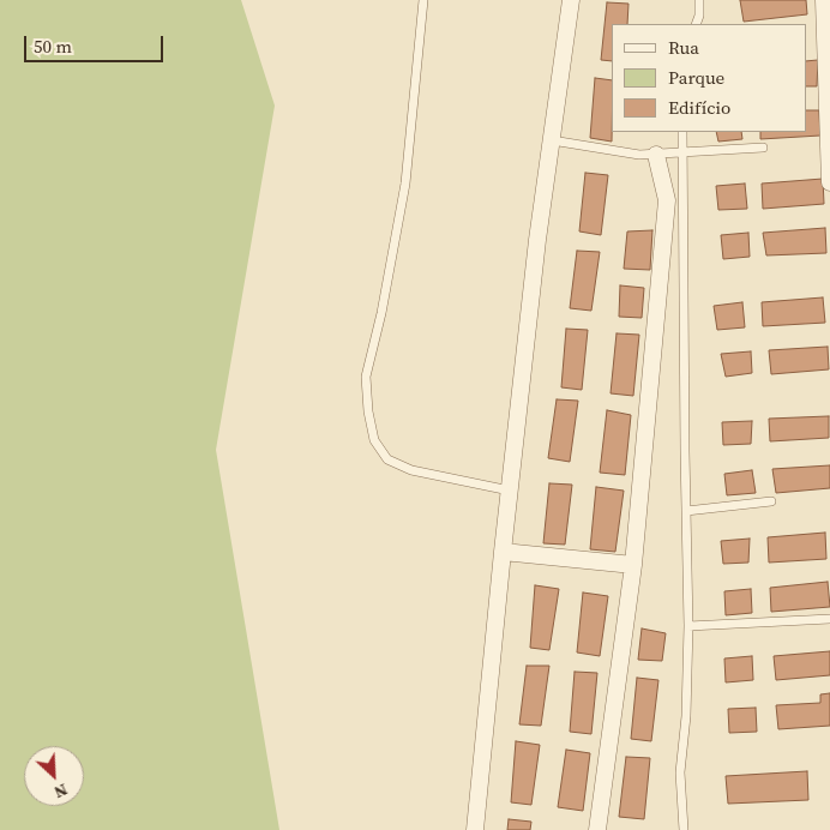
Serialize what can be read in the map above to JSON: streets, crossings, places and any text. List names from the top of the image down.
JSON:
{
  "legend": ["Rua", "Parque", "Edifício"],
  "scale_bar": "50 m",
  "north": "bottom right"
}
